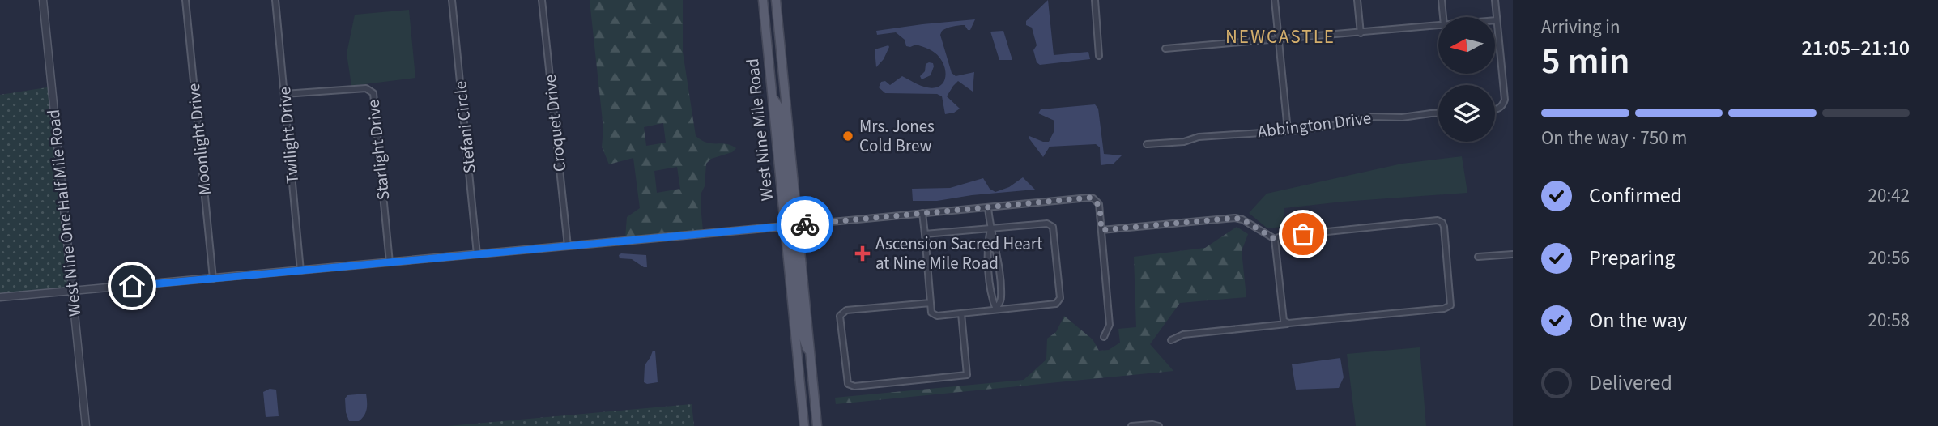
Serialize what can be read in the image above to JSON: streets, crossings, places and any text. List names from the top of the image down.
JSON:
{
  "streets": {
    "main road": ["West Nine Mile Road"],
    "street": [
      "Croquet Drive",
      "Abbington Drive",
      "Stefani Circle",
      "Twilight Drive",
      "Moonlight Drive",
      "Starlight Drive",
      "West Nine One Half Mile Road"
    ]
  },
  "crossings": [
    ["Twilight Drive", "Starlight Drive"]
  ],
  "districts": ["NEWCASTLE"],
  "places": {
    "other": ["Mrs. Jones Cold Brew"],
    "health": ["Ascension Sacred Heart at Nine Mile Road"]
  },
  "north": "left",
  "page": {
    "heading": ["5 min", "Arriving in", "21:05–21:10"],
    "bar": "On the way · 750 m",
    "list": [
      ["Confirmed", "20:42"],
      ["Preparing", "20:56"],
      ["On the way", "20:58"],
      "Delivered"
    ]
  }
}
